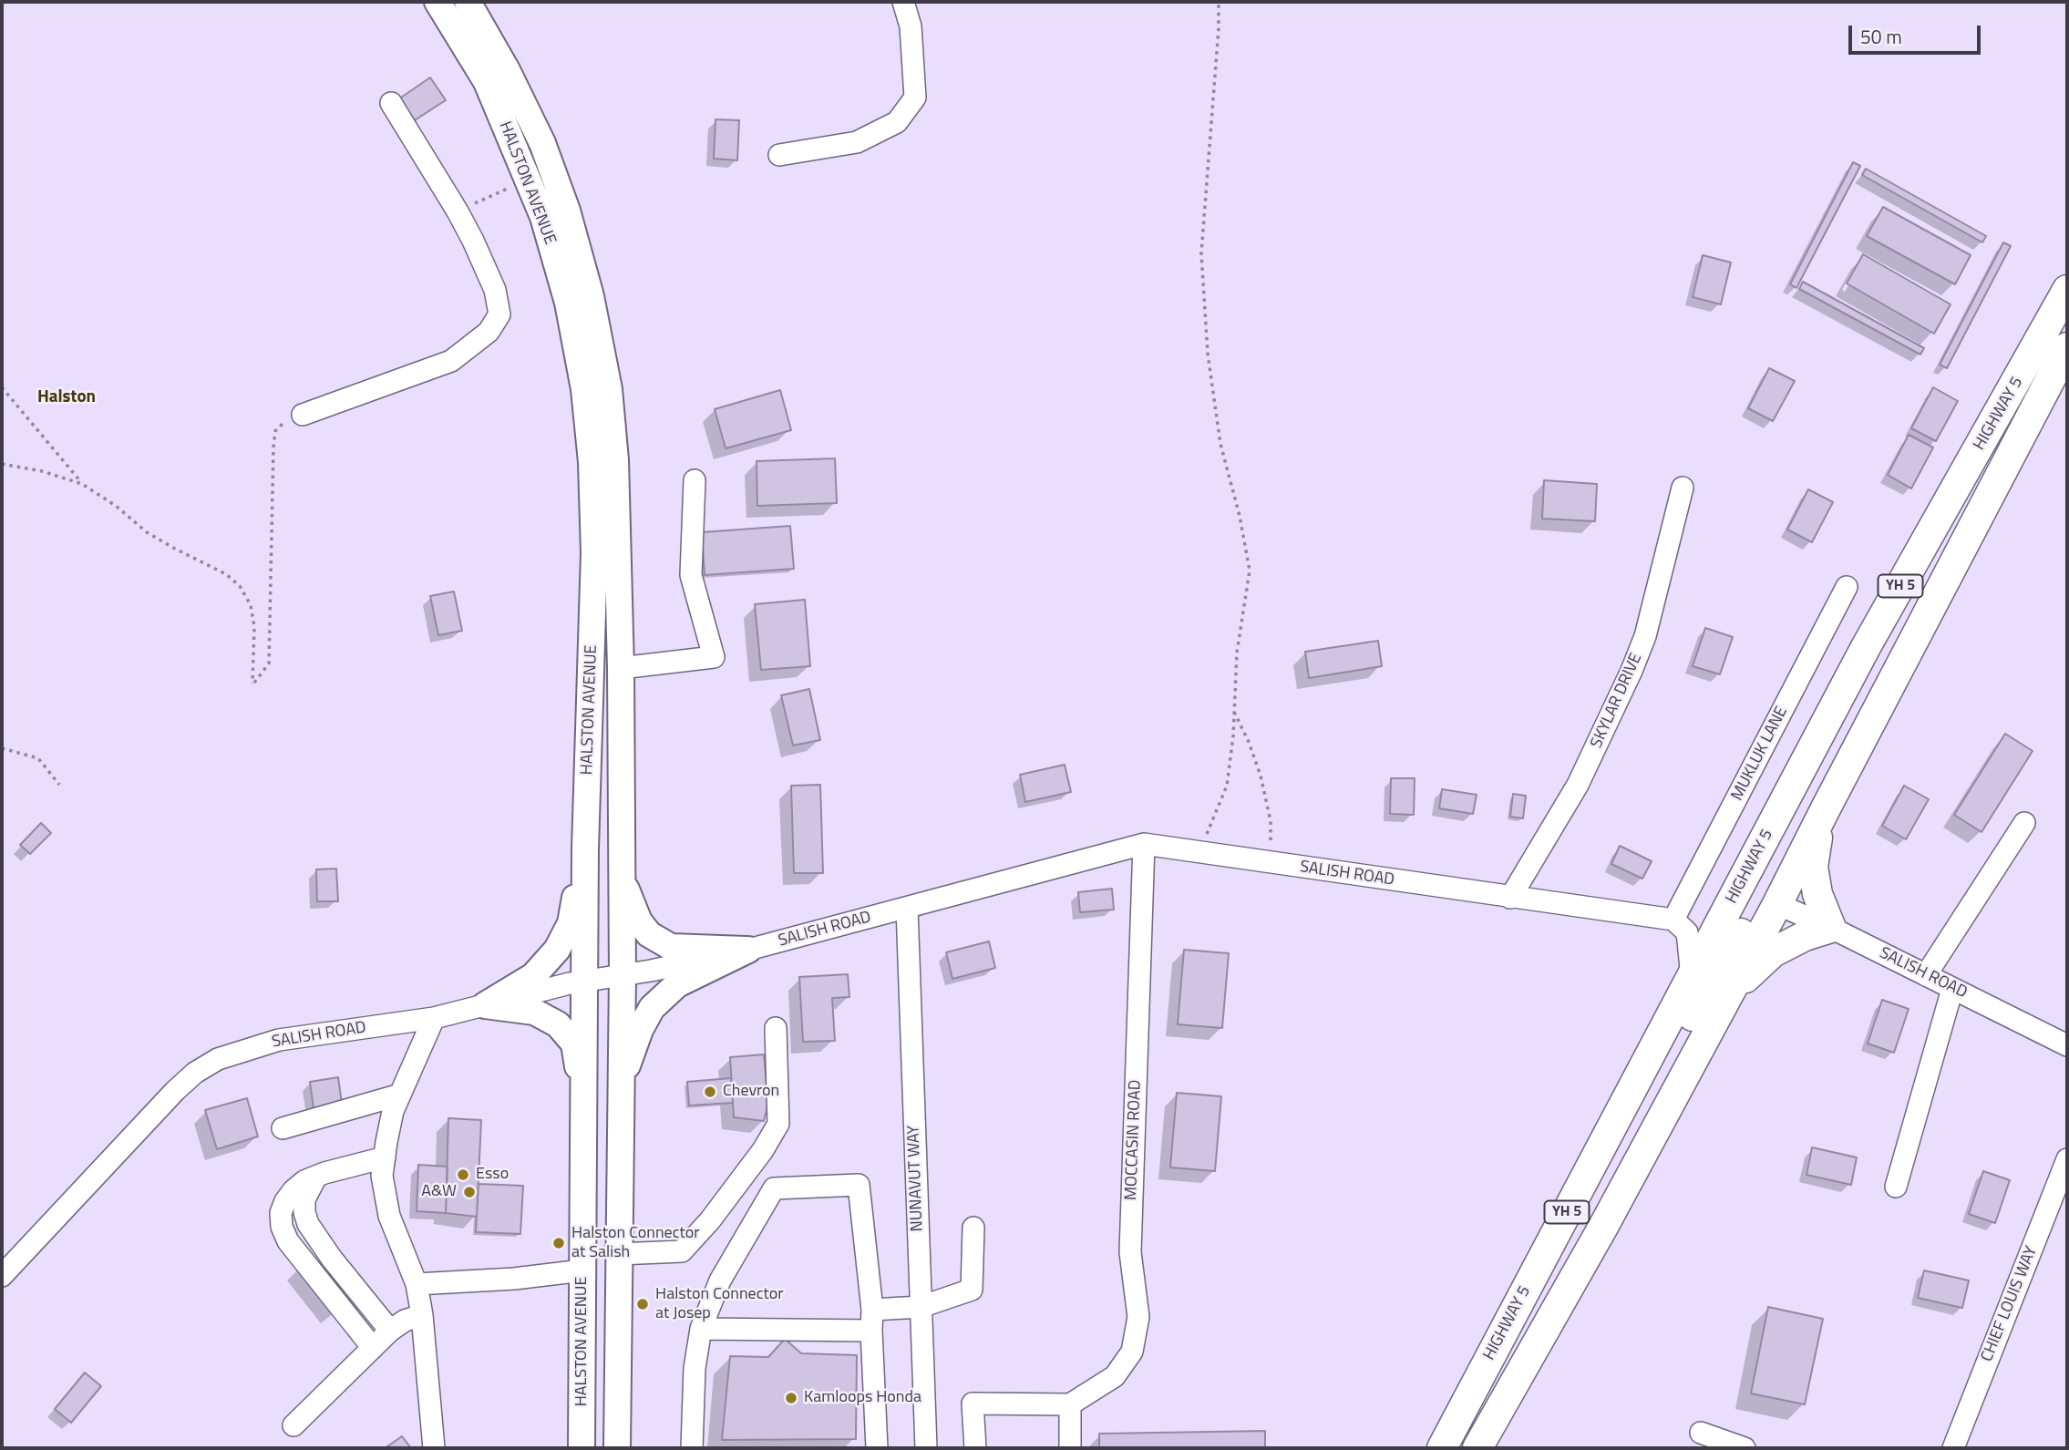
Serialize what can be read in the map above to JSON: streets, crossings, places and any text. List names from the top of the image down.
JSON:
{
  "streets": {
    "highway": ["HIGHWAY 5", "YH 5"],
    "main road": ["HALSTON AVENUE"],
    "street": [
      "SKYLAR DRIVE",
      "MUKLUK LANE",
      "SALISH ROAD",
      "MOCCASIN ROAD",
      "NUNAVUT WAY",
      "CHIEF LOUIS WAY"
    ]
  },
  "crossings": [
    ["HALSTON AVENUE", "SALISH ROAD"],
    ["HIGHWAY 5", "SALISH ROAD"],
    ["SKYLAR DRIVE", "SALISH ROAD"],
    ["MUKLUK LANE", "SALISH ROAD"],
    ["SALISH ROAD", "MOCCASIN ROAD"],
    ["SALISH ROAD", "NUNAVUT WAY"]
  ],
  "districts": ["Halston"],
  "places": [
    "Chevron",
    "Esso",
    "A&W",
    "Halston Connector at Salish",
    "Halston Connector at Josep",
    "Kamloops Honda"
  ],
  "scale_bar": "50 m"
}
